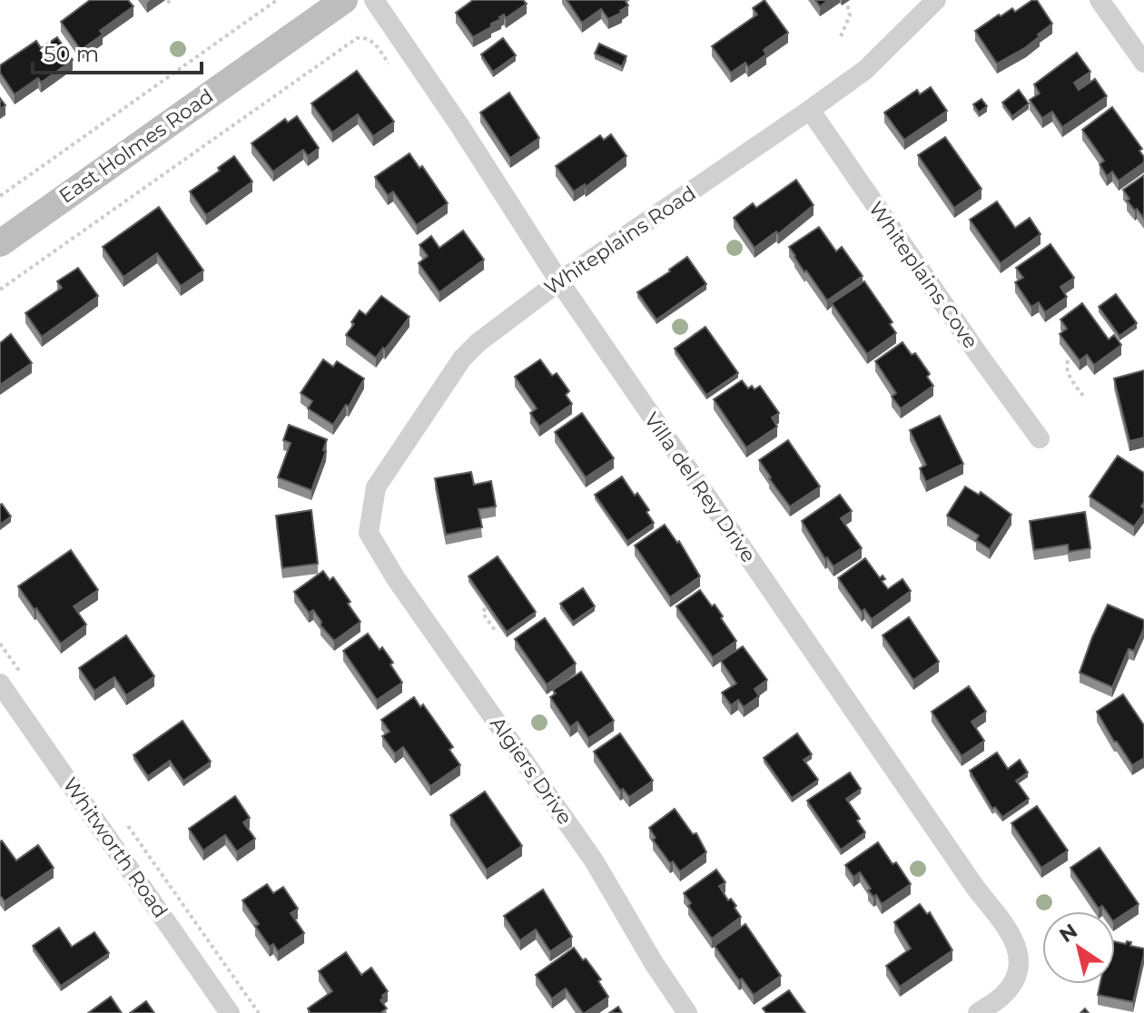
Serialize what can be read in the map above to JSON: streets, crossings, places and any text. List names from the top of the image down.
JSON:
{
  "streets": {
    "main road": ["East Holmes Road"],
    "street": [
      "Whiteplains Road",
      "Whiteplains Cove",
      "Villa del Rey Drive",
      "Algiers Drive",
      "Whitworth Road"
    ]
  },
  "crossings": [
    ["Whiteplains Road", "Whiteplains Cove"],
    ["Whiteplains Road", "Villa del Rey Drive"],
    ["Whiteplains Road", "Algiers Drive"]
  ],
  "scale_bar": "50 m",
  "north": "top left"
}
